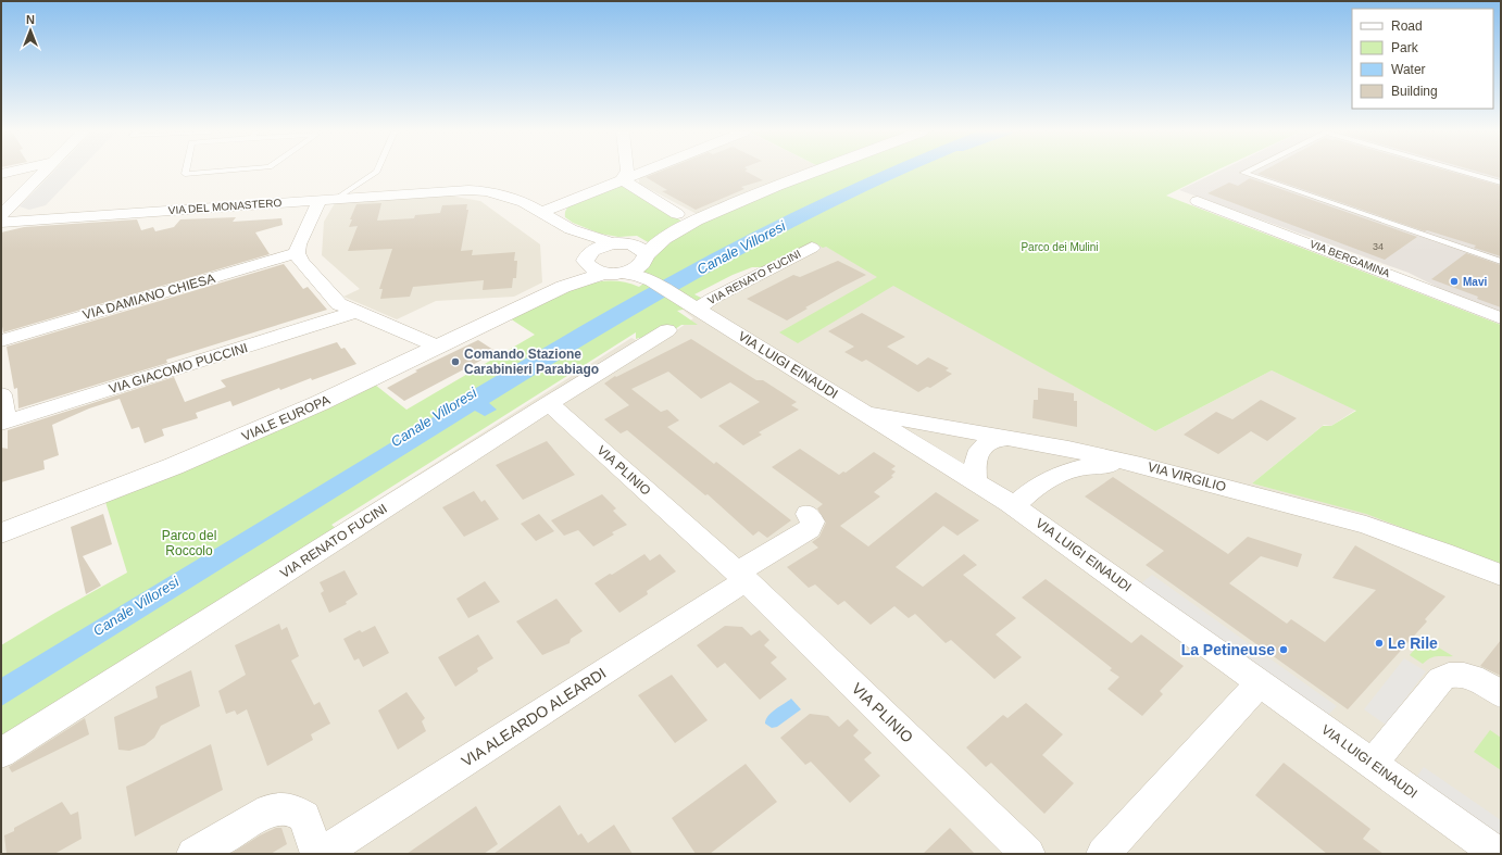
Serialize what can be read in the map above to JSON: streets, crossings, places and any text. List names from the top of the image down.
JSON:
{
  "streets": {
    "street": [
      "VIA DEL MONASTERO",
      "VIA BERGAMINA",
      "VIA RENATO FUCINI",
      "VIA DAMIANO CHIESA",
      "VIA LUIGI EINAUDI",
      "VIA GIACOMO PUCCINI",
      "VIALE EUROPA",
      "VIA PLINIO",
      "VIA VIRGILIO",
      "VIA ALEARDO ALEARDI"
    ]
  },
  "crossings": [
    ["VIA RENATO FUCINI", "VIA LUIGI EINAUDI"],
    ["VIA RENATO FUCINI", "VIA PLINIO"],
    ["VIA LUIGI EINAUDI", "VIALE EUROPA"],
    ["VIA LUIGI EINAUDI", "VIA VIRGILIO"],
    ["VIA PLINIO", "VIA ALEARDO ALEARDI"]
  ],
  "water": ["Canale Villoresi"],
  "parks": ["Parco dei Mulini", "Parco del Roccolo"],
  "places": [
    "Mavi",
    "Comando Stazione Carabinieri Parabiago",
    "Le Rile",
    "La Petineuse"
  ],
  "house_numbers": ["34"],
  "legend": [
    "Road",
    "Park",
    "Water",
    "Building"
  ],
  "north": "top"
}
